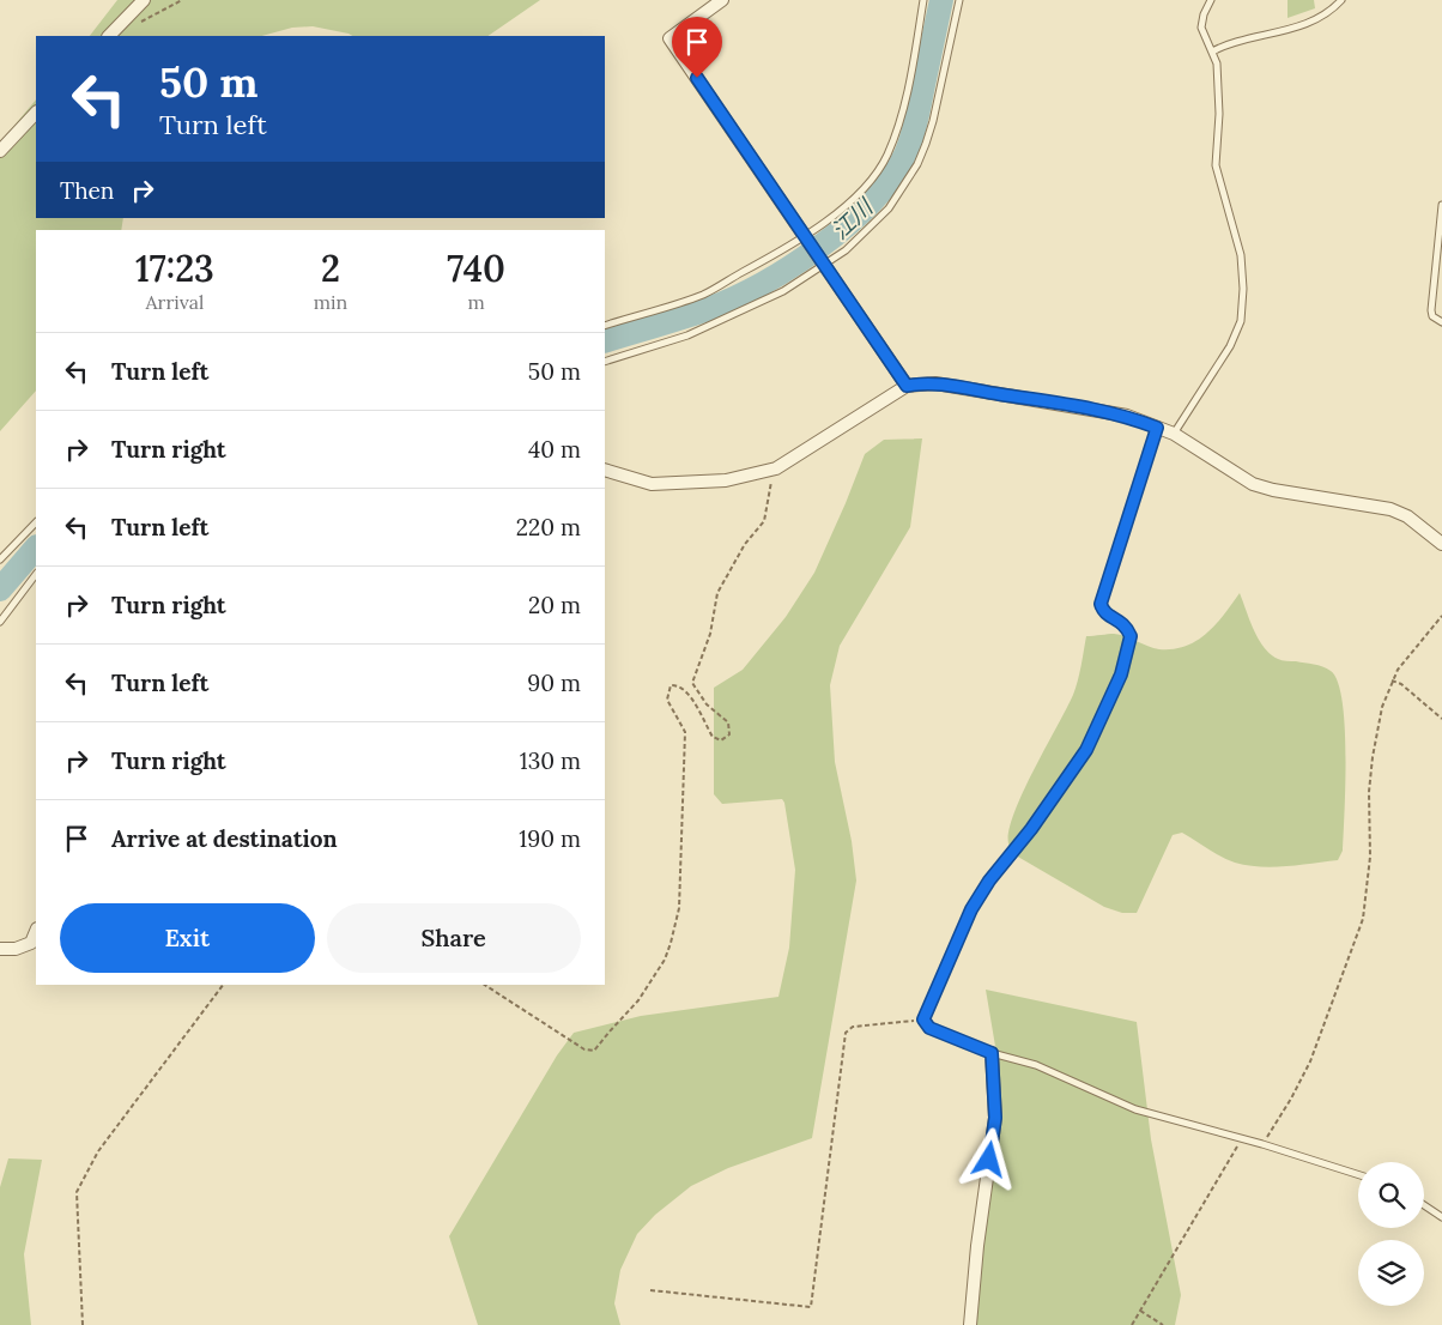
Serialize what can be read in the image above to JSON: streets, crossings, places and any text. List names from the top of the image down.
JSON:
{
  "water": ["江川"],
  "page": {
    "turn": ["50 m", "Turn left"],
    "then": "Then",
    "eta": [
      "17:23",
      "Arrival",
      "2",
      "min",
      "740",
      "m"
    ],
    "list": [
      {
        "name": "Turn left",
        "value": "50 m"
      },
      {
        "name": "Turn right",
        "value": "40 m"
      },
      {
        "name": "Turn left",
        "value": "220 m"
      },
      {
        "name": "Turn right",
        "value": "20 m"
      },
      {
        "name": "Turn left",
        "value": "90 m"
      },
      {
        "name": "Turn right",
        "value": "130 m"
      },
      {
        "name": "Arrive at destination",
        "value": "190 m"
      }
    ],
    "buttons": ["Exit", "Share"]
  }
}
